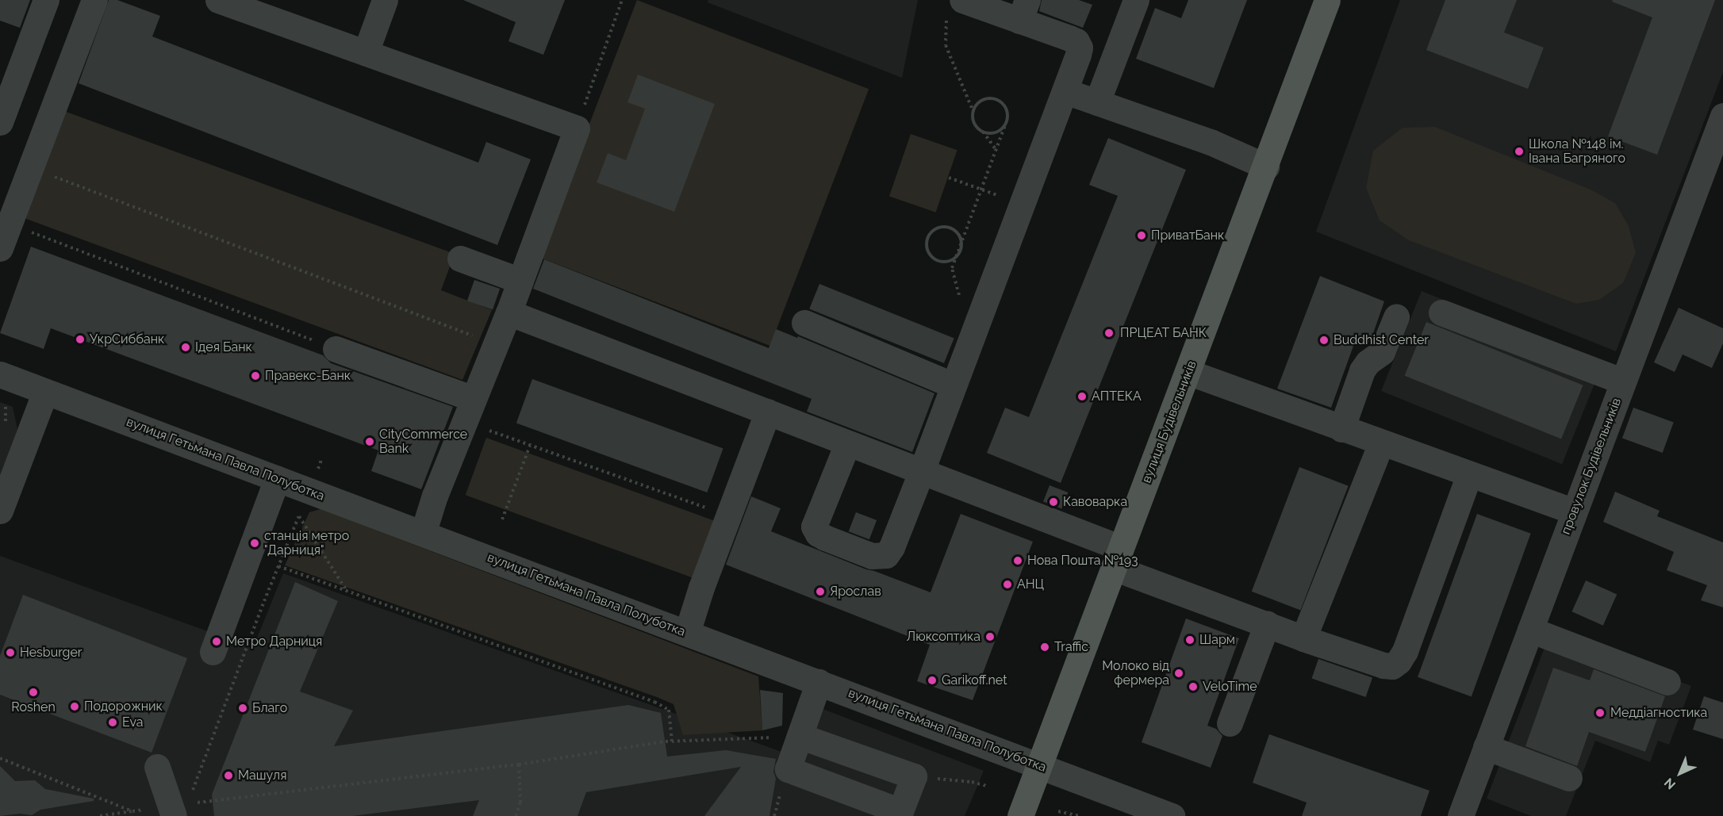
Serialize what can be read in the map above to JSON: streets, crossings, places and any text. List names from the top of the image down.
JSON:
{
  "streets": {
    "main road": ["вулиця Будівельників"],
    "street": ["вулиця Гетьмана Павла Полуботка", "провулок Будівельників"]
  },
  "crossings": [
    ["вулиця Будівельників", "вулиця Гетьмана Павла Полуботка"]
  ],
  "places": [
    "Школа №148 ім. Івана Багряного",
    "ПриватБанк",
    "ПРЦЕАТ БАНК",
    "УкрСиббанк",
    "Buddhist Center",
    "Ідея Банк",
    "Правекс-Банк",
    "АПТЕКА",
    "CityCommerce Bank",
    "Кавоварка",
    "станція метро \"Дарниця\"",
    "Нова Пошта №193",
    "АНЦ",
    "Ярослав",
    "Люксоптика",
    "Шарм",
    "Метро Дарниця",
    "Traffic",
    "Hesburger",
    "Молоко від фермера",
    "Garikoff.net",
    "VeloTime",
    "Roshen",
    "Подорожник",
    "Благо",
    "Меддіагностика",
    "Eva",
    "Машуля"
  ],
  "north": "bottom left"
}
